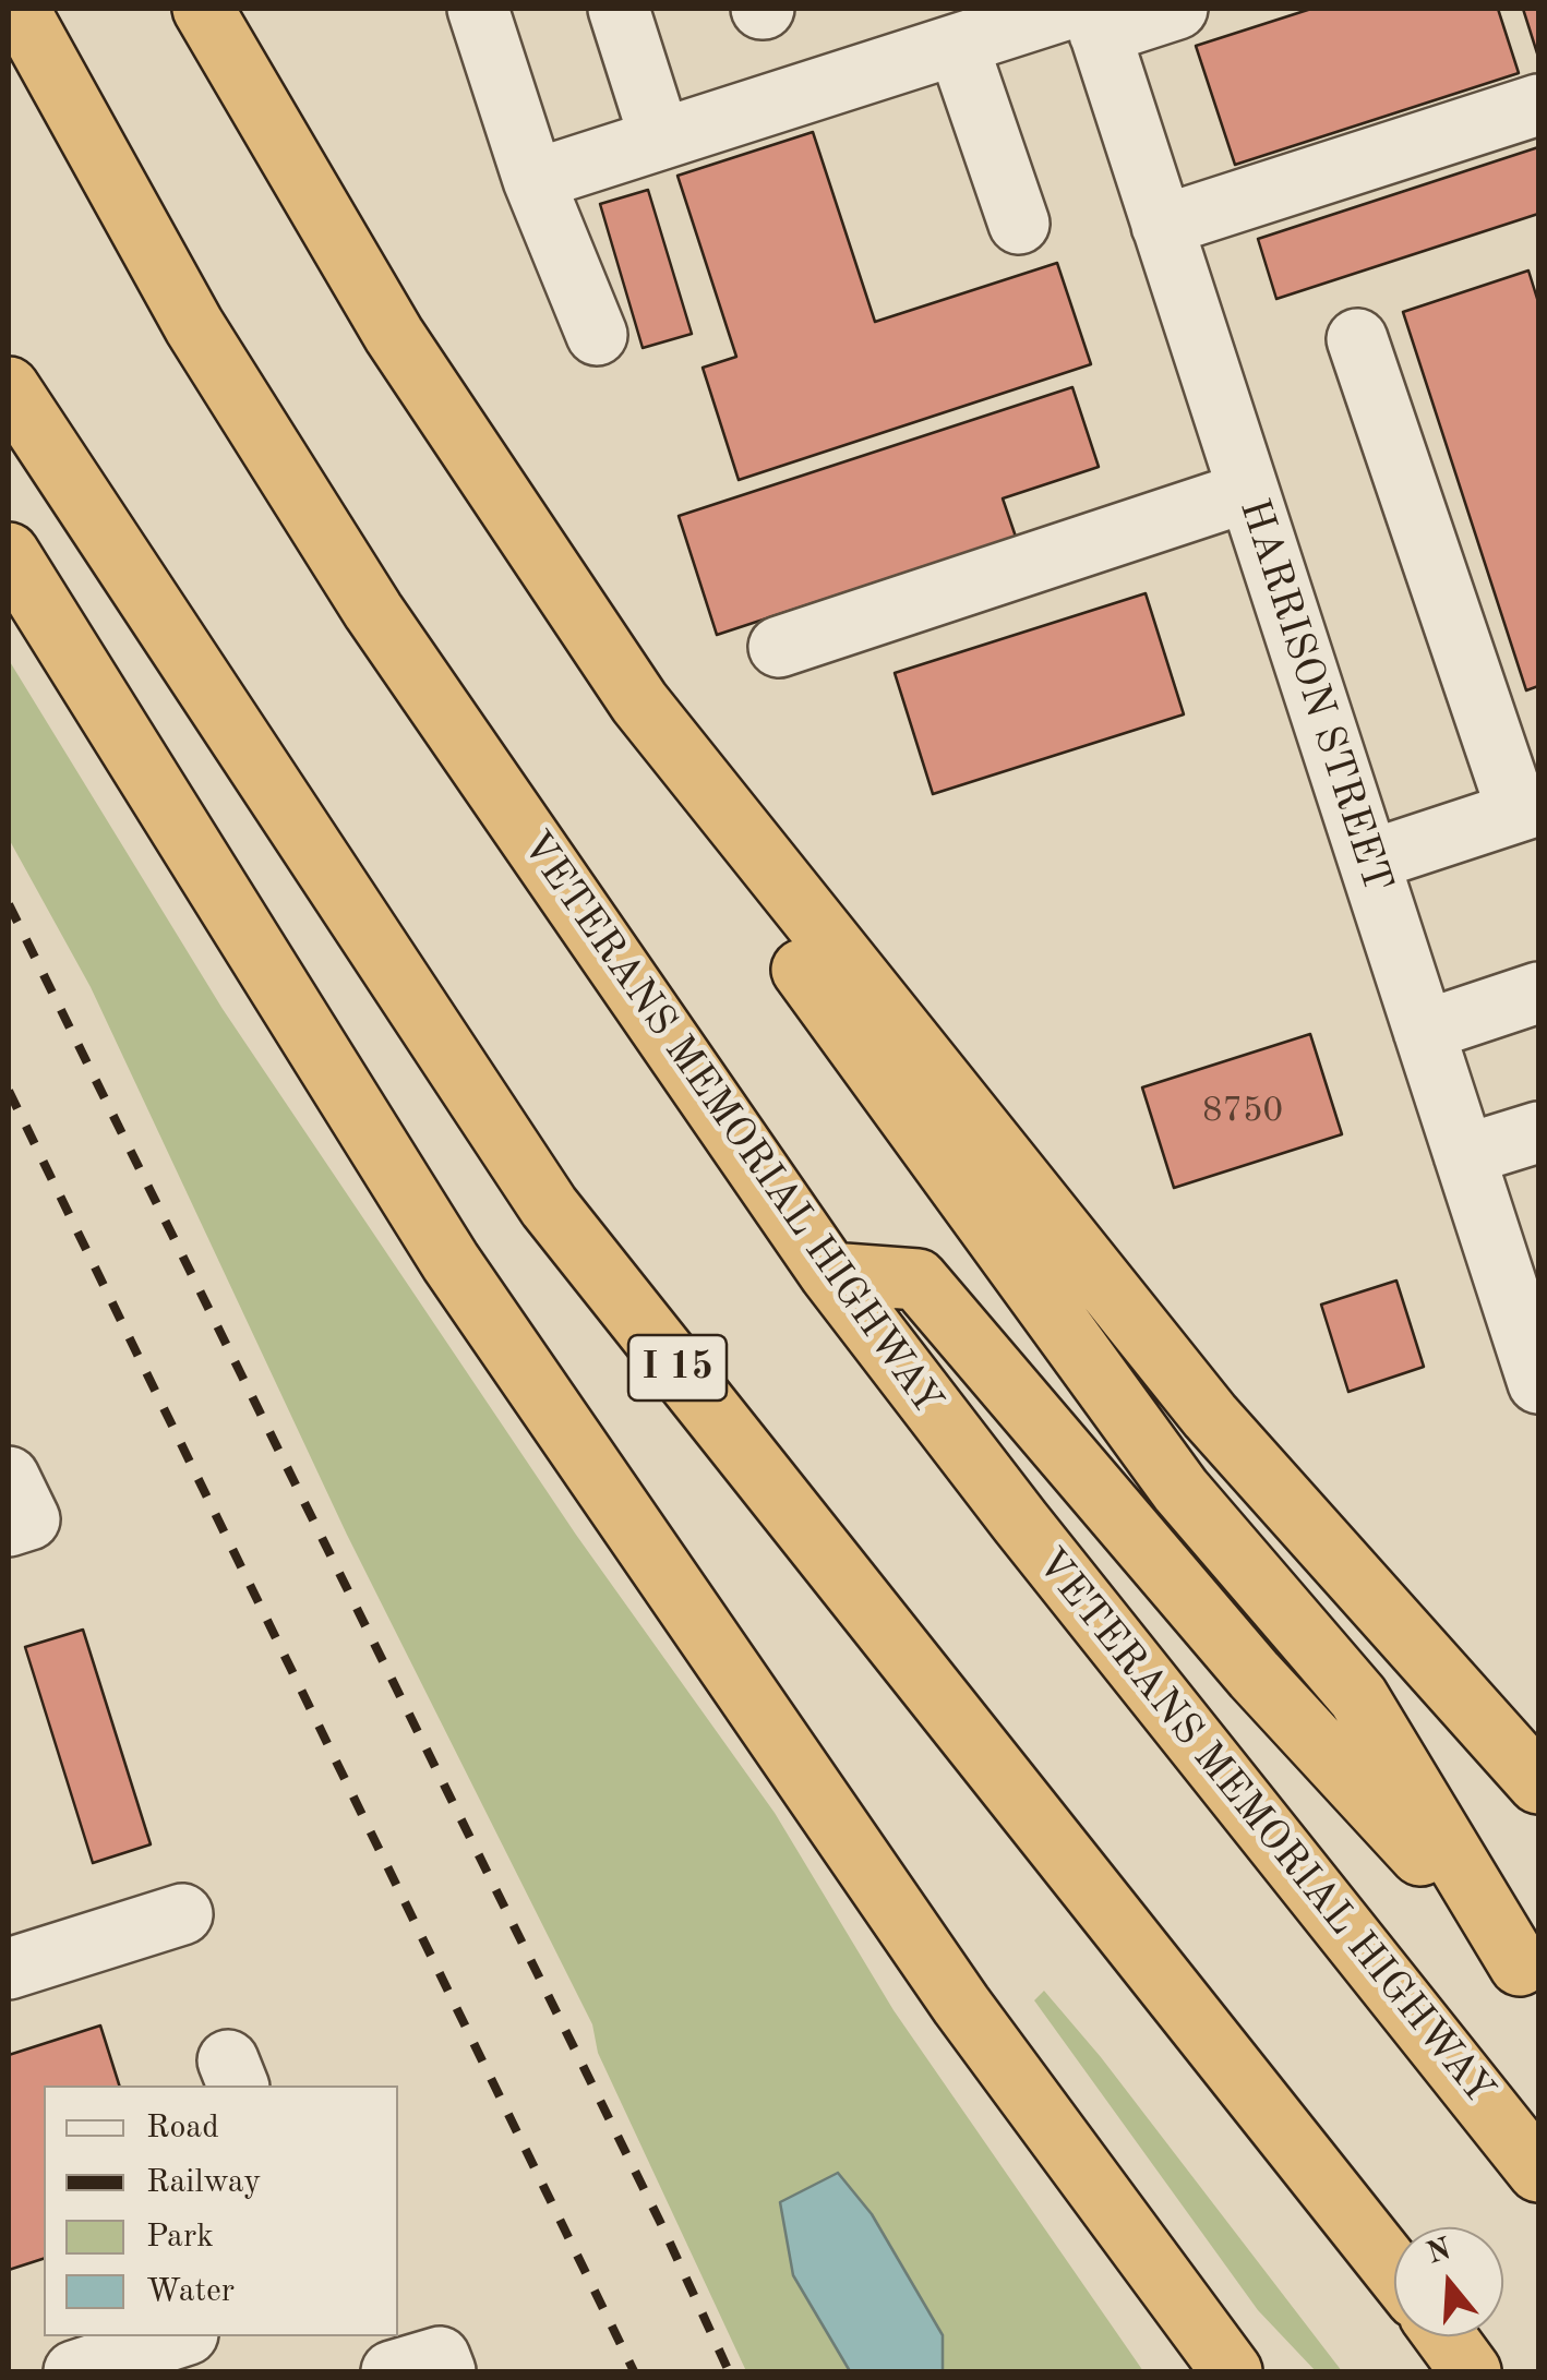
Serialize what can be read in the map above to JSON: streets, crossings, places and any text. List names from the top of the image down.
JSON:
{
  "streets": {
    "highway": ["VETERANS MEMORIAL HIGHWAY", "I 15"],
    "street": ["HARRISON STREET"]
  },
  "house_numbers": ["8750"],
  "legend": [
    "Road",
    "Railway",
    "Park",
    "Water"
  ],
  "north": "top"
}
